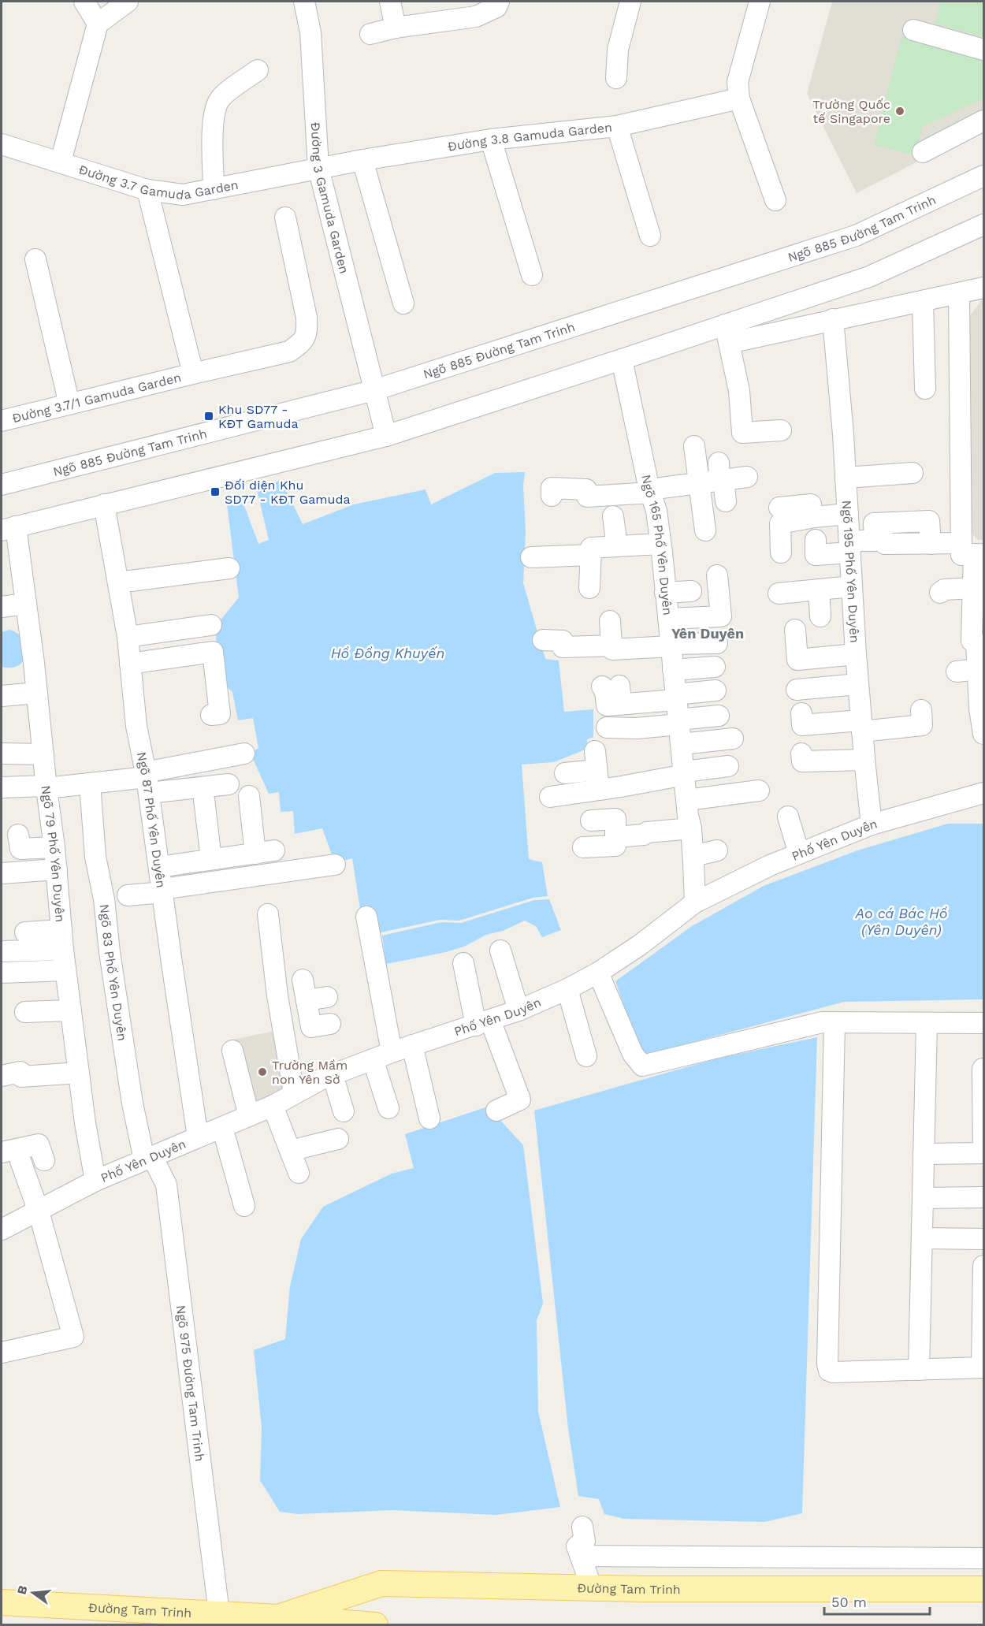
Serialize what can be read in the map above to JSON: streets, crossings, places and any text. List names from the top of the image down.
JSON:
{
  "streets": {
    "main road": ["Đường Tam Trinh"],
    "street": [
      "Đường 3.8 Gamuda Garden",
      "Đường 3.7 Gamuda Garden",
      "Đường 3 Gamuda Garden",
      "Ngõ 885 Đường Tam Trinh",
      "Đường 3.7/1 Gamuda Garden",
      "Ngõ 165 Phố Yên Duyên",
      "Ngõ 195 Phố Yên Duyên",
      "Ngõ 87 Phố Yên Duyên",
      "Phố Yên Duyên",
      "Ngõ 79 Phố Yên Duyên",
      "Ngõ 83 Phố Yên Duyên",
      "Ngõ 975 Đường Tam Trinh"
    ]
  },
  "crossings": [
    ["Đường 3.8 Gamuda Garden", "Đường 3.7 Gamuda Garden"],
    ["Đường 3.8 Gamuda Garden", "Đường 3 Gamuda Garden"],
    ["Đường 3.7 Gamuda Garden", "Đường 3 Gamuda Garden"],
    ["Đường 3.7 Gamuda Garden", "Đường 3.7/1 Gamuda Garden"],
    ["Đường 3 Gamuda Garden", "Ngõ 885 Đường Tam Trinh"],
    ["Ngõ 165 Phố Yên Duyên", "Phố Yên Duyên"],
    ["Ngõ 195 Phố Yên Duyên", "Phố Yên Duyên"],
    ["Ngõ 87 Phố Yên Duyên", "Phố Yên Duyên"],
    ["Phố Yên Duyên", "Ngõ 79 Phố Yên Duyên"],
    ["Phố Yên Duyên", "Ngõ 83 Phố Yên Duyên"],
    ["Phố Yên Duyên", "Ngõ 975 Đường Tam Trinh"],
    ["Ngõ 83 Phố Yên Duyên", "Ngõ 975 Đường Tam Trinh"],
    ["Ngõ 975 Đường Tam Trinh", "Đường Tam Trinh"]
  ],
  "districts": ["Yên Duyên"],
  "water": ["Hồ Đồng Khuyến", "Ao cá Bác Hồ (Yên Duyên)"],
  "places": {
    "other": ["Trường Quốc tế Singapore", "Trường Mầm non Yên Sở"],
    "transit": ["Khu SD77 - KĐT Gamuda", "Đối diện Khu SD77 - KĐT Gamuda"]
  },
  "scale_bar": "50 m",
  "north": "left"
}
